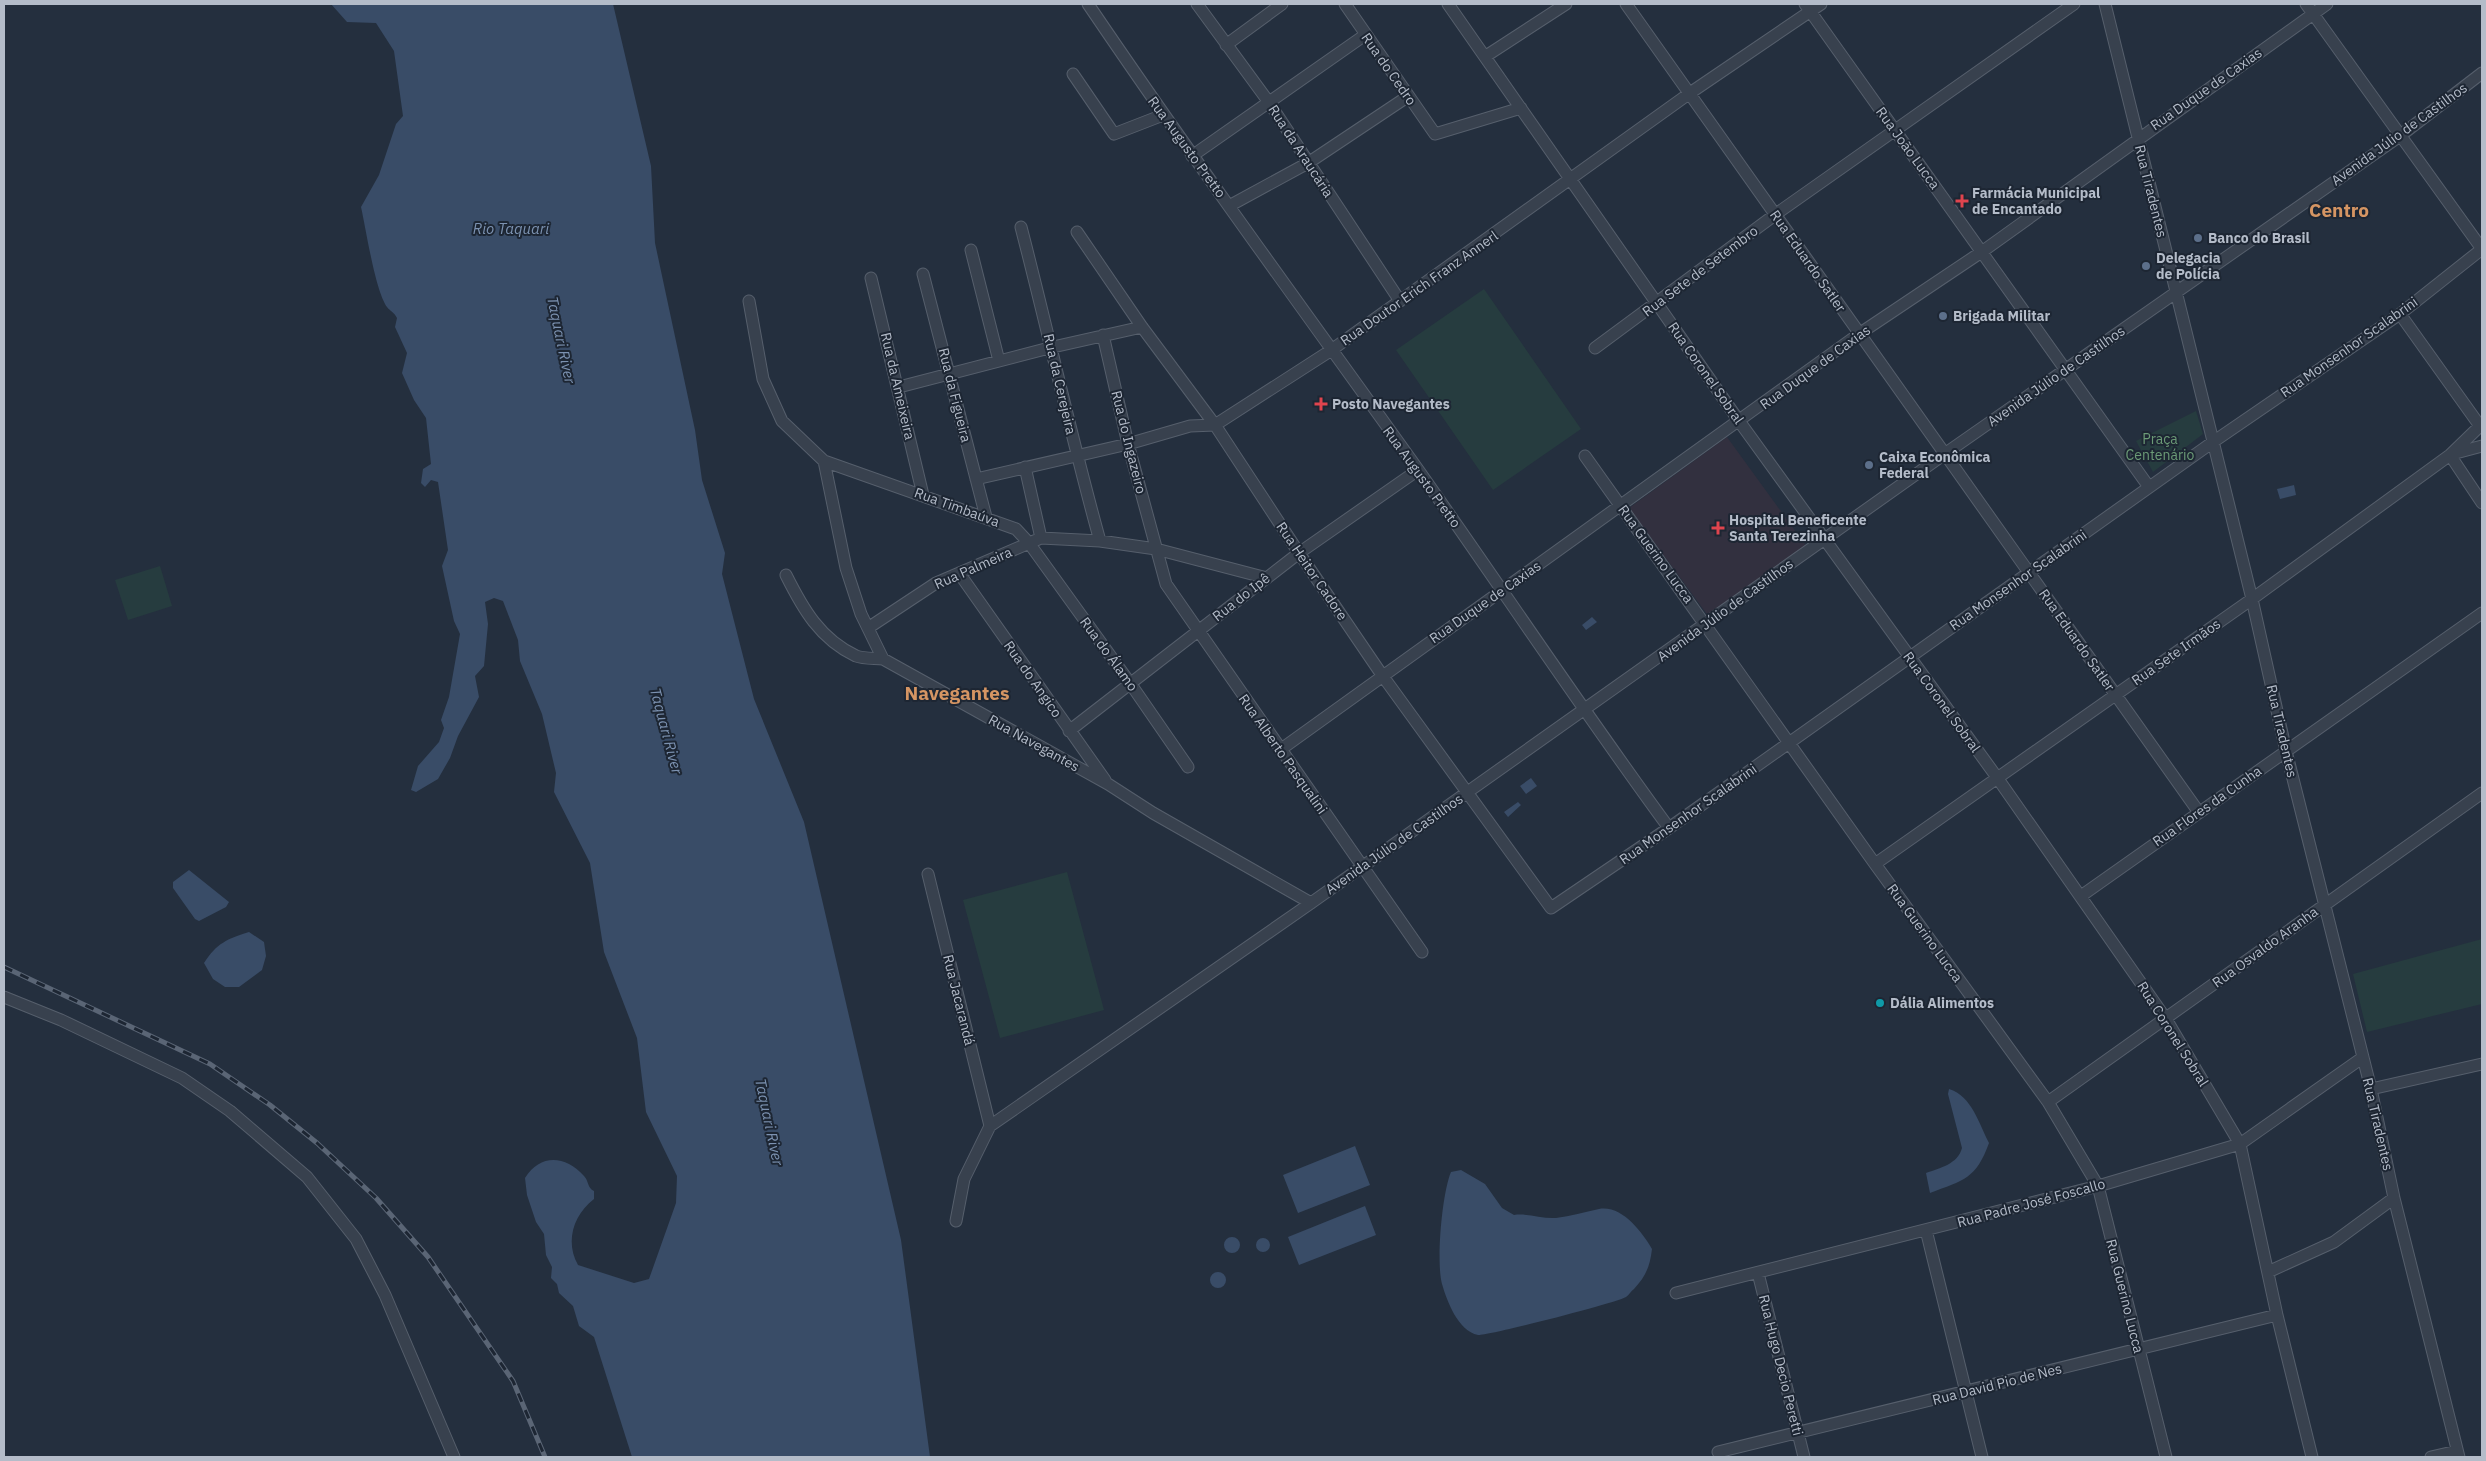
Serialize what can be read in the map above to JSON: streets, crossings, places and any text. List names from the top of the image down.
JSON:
{
  "streets": {
    "street": [
      "Rua do Cedro",
      "Rua Duque de Caxias",
      "Avenida Júlio de Castilhos",
      "Rua Augusto Pretto",
      "Rua João Lucca",
      "Rua da Araucária",
      "Rua Tiradentes",
      "Rua Eduardo Satler",
      "Rua Sete de Setembro",
      "Rua Doutor Erich Franz Annerl",
      "Rua Monsenhor Scalabrini",
      "Rua Coronel Sobral",
      "Rua da Cerejeira",
      "Rua da Ameixeira",
      "Rua da Figueira",
      "Rua do Ingazeiro",
      "Rua Timbaúva",
      "Rua Guerino Lucca",
      "Rua Palmeira",
      "Rua Heitor Cadore",
      "Rua do Ipê",
      "Rua Sete Irmãos",
      "Rua do Álamo",
      "Rua do Angico",
      "Rua Navegantes",
      "Rua Alberto Pasqualini",
      "Rua Flores da Cunha",
      "Rua Osvaldo Aranha",
      "Rua Jacarandá",
      "Rua Padre José Foscallo",
      "Rua Hugo Decio Peretti",
      "Rua David Pio de Nes"
    ]
  },
  "crossings": [
    ["Rua do Cedro", "Rua Coronel Sobral"],
    ["Rua Duque de Caxias", "Rua Augusto Pretto"],
    ["Rua Duque de Caxias", "Rua João Lucca"],
    ["Rua Duque de Caxias", "Rua Tiradentes"],
    ["Rua Duque de Caxias", "Rua Eduardo Satler"],
    ["Rua Duque de Caxias", "Rua Coronel Sobral"],
    ["Rua Duque de Caxias", "Rua Guerino Lucca"],
    ["Rua Duque de Caxias", "Rua Heitor Cadore"],
    ["Rua Duque de Caxias", "Rua Alberto Pasqualini"],
    ["Avenida Júlio de Castilhos", "Rua Augusto Pretto"],
    ["Avenida Júlio de Castilhos", "Rua João Lucca"],
    ["Avenida Júlio de Castilhos", "Rua Tiradentes"],
    ["Avenida Júlio de Castilhos", "Rua Eduardo Satler"],
    ["Avenida Júlio de Castilhos", "Rua Coronel Sobral"],
    ["Avenida Júlio de Castilhos", "Rua Guerino Lucca"],
    ["Avenida Júlio de Castilhos", "Rua Heitor Cadore"],
    ["Avenida Júlio de Castilhos", "Rua Navegantes"],
    ["Avenida Júlio de Castilhos", "Rua Alberto Pasqualini"],
    ["Avenida Júlio de Castilhos", "Rua Jacarandá"],
    ["Rua Augusto Pretto", "Rua Doutor Erich Franz Annerl"],
    ["Rua Augusto Pretto", "Rua Monsenhor Scalabrini"],
    ["Rua Augusto Pretto", "Rua do Ipê"],
    ["Rua João Lucca", "Rua Sete de Setembro"],
    ["Rua João Lucca", "Rua Doutor Erich Franz Annerl"],
    ["Rua João Lucca", "Rua Monsenhor Scalabrini"],
    ["Rua da Araucária", "Rua Doutor Erich Franz Annerl"],
    ["Rua Tiradentes", "Rua Monsenhor Scalabrini"],
    ["Rua Tiradentes", "Rua Sete Irmãos"],
    ["Rua Tiradentes", "Rua Flores da Cunha"],
    ["Rua Tiradentes", "Rua Osvaldo Aranha"],
    ["Rua Tiradentes", "Rua Padre José Foscallo"],
    ["Rua Eduardo Satler", "Rua Sete de Setembro"],
    ["Rua Eduardo Satler", "Rua Doutor Erich Franz Annerl"],
    ["Rua Eduardo Satler", "Rua Monsenhor Scalabrini"],
    ["Rua Eduardo Satler", "Rua Sete Irmãos"],
    ["Rua Eduardo Satler", "Rua Flores da Cunha"],
    ["Rua Sete de Setembro", "Rua Coronel Sobral"],
    ["Rua Doutor Erich Franz Annerl", "Rua Coronel Sobral"],
    ["Rua Doutor Erich Franz Annerl", "Rua Heitor Cadore"],
    ["Rua Monsenhor Scalabrini", "Rua Coronel Sobral"],
    ["Rua Monsenhor Scalabrini", "Rua Guerino Lucca"],
    ["Rua Monsenhor Scalabrini", "Rua Heitor Cadore"],
    ["Rua Coronel Sobral", "Rua Sete Irmãos"],
    ["Rua Coronel Sobral", "Rua Flores da Cunha"],
    ["Rua Coronel Sobral", "Rua Osvaldo Aranha"],
    ["Rua Coronel Sobral", "Rua Padre José Foscallo"],
    ["Rua Coronel Sobral", "Rua David Pio de Nes"],
    ["Rua da Ameixeira", "Rua Timbaúva"],
    ["Rua da Figueira", "Rua Timbaúva"],
    ["Rua do Ingazeiro", "Rua Alberto Pasqualini"],
    ["Rua Timbaúva", "Rua Palmeira"],
    ["Rua Timbaúva", "Rua do Álamo"],
    ["Rua Guerino Lucca", "Rua Sete Irmãos"],
    ["Rua Guerino Lucca", "Rua Osvaldo Aranha"],
    ["Rua Guerino Lucca", "Rua Padre José Foscallo"],
    ["Rua Guerino Lucca", "Rua David Pio de Nes"],
    ["Rua Palmeira", "Rua do Álamo"],
    ["Rua Palmeira", "Rua do Angico"],
    ["Rua Heitor Cadore", "Rua do Ipê"],
    ["Rua do Ipê", "Rua do Álamo"],
    ["Rua do Ipê", "Rua do Angico"],
    ["Rua do Ipê", "Rua Alberto Pasqualini"],
    ["Rua do Angico", "Rua Navegantes"],
    ["Rua Padre José Foscallo", "Rua Hugo Decio Peretti"],
    ["Rua Hugo Decio Peretti", "Rua David Pio de Nes"]
  ],
  "districts": ["Centro", "Navegantes"],
  "water": ["Rio Taquari", "Taquari River"],
  "parks": ["Praça Centenário"],
  "places": {
    "health": ["Farmácia Municipal de Encantado", "Posto Navegantes", "Hospital Beneficente Santa Terezinha"],
    "other": [
      "Banco do Brasil",
      "Delegacia de Polícia",
      "Brigada Militar",
      "Caixa Econômica Federal",
      "Dália Alimentos"
    ]
  }
}
